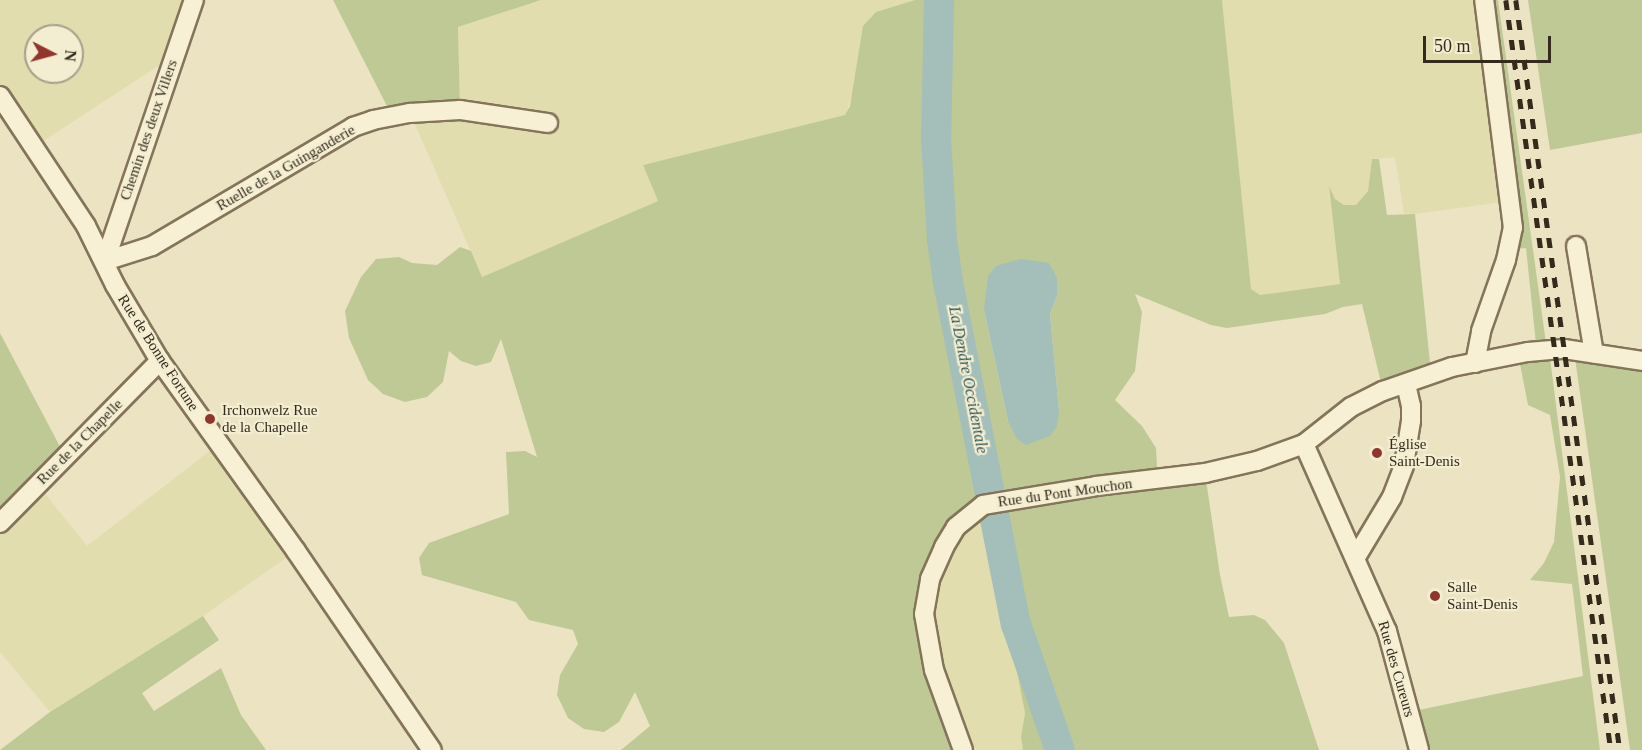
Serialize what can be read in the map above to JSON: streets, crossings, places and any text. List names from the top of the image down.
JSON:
{
  "streets": {
    "street": [
      "Chemin des deux Villers",
      "Ruelle de la Guinganderie",
      "Rue de Bonne Fortune",
      "Rue de la Chapelle",
      "Rue du Pont Mouchon",
      "Rue des Cureurs"
    ]
  },
  "crossings": [
    ["Chemin des deux Villers", "Ruelle de la Guinganderie"],
    ["Chemin des deux Villers", "Rue de Bonne Fortune"],
    ["Ruelle de la Guinganderie", "Rue de Bonne Fortune"],
    ["Rue de Bonne Fortune", "Rue de la Chapelle"],
    ["Rue du Pont Mouchon", "Rue des Cureurs"]
  ],
  "water": ["La Dendre Occidentale"],
  "places": ["Irchonwelz Rue de la Chapelle", "Église Saint-Denis", "Salle Saint-Denis"],
  "scale_bar": "50 m",
  "north": "right"
}
